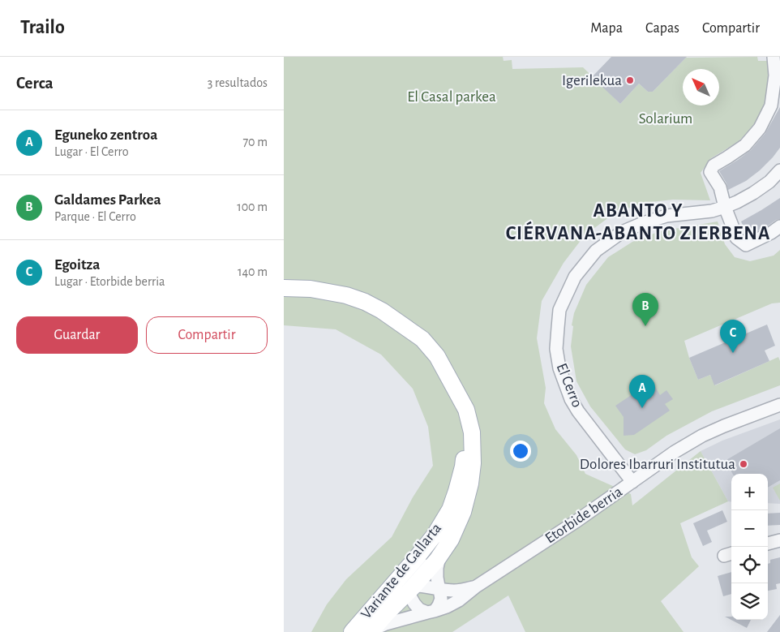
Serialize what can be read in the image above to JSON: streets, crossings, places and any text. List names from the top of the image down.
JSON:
{
  "streets": {
    "main road": ["Variante de Gallarta"],
    "street": ["El Cerro", "Etorbide berria"]
  },
  "crossings": [
    ["El Cerro", "Etorbide berria"],
    ["Etorbide berria", "Variante de Gallarta"]
  ],
  "districts": ["ABANTO Y CIÉRVANA-ABANTO ZIERBENA"],
  "parks": ["El Casal parkea", "Solarium"],
  "places": ["Igerilekua", "Dolores Ibarruri Institutua"],
  "north": "top left",
  "page": {
    "header": "Trailo",
    "nav": ["Mapa", "Capas", "Compartir"],
    "heading": ["Cerca", "3 resultados"],
    "list": [
      {
        "mark": "A",
        "name": "Eguneko zentroa",
        "note": "Lugar · El Cerro",
        "value": "70 m"
      },
      {
        "mark": "B",
        "name": "Galdames Parkea",
        "note": "Parque · El Cerro",
        "value": "100 m"
      },
      {
        "mark": "C",
        "name": "Egoitza",
        "note": "Lugar · Etorbide berria",
        "value": "140 m"
      }
    ],
    "pins": ["B", "C", "A"],
    "buttons": ["Guardar", "Compartir"],
    "map_buttons": ["+", "−"]
  }
}
